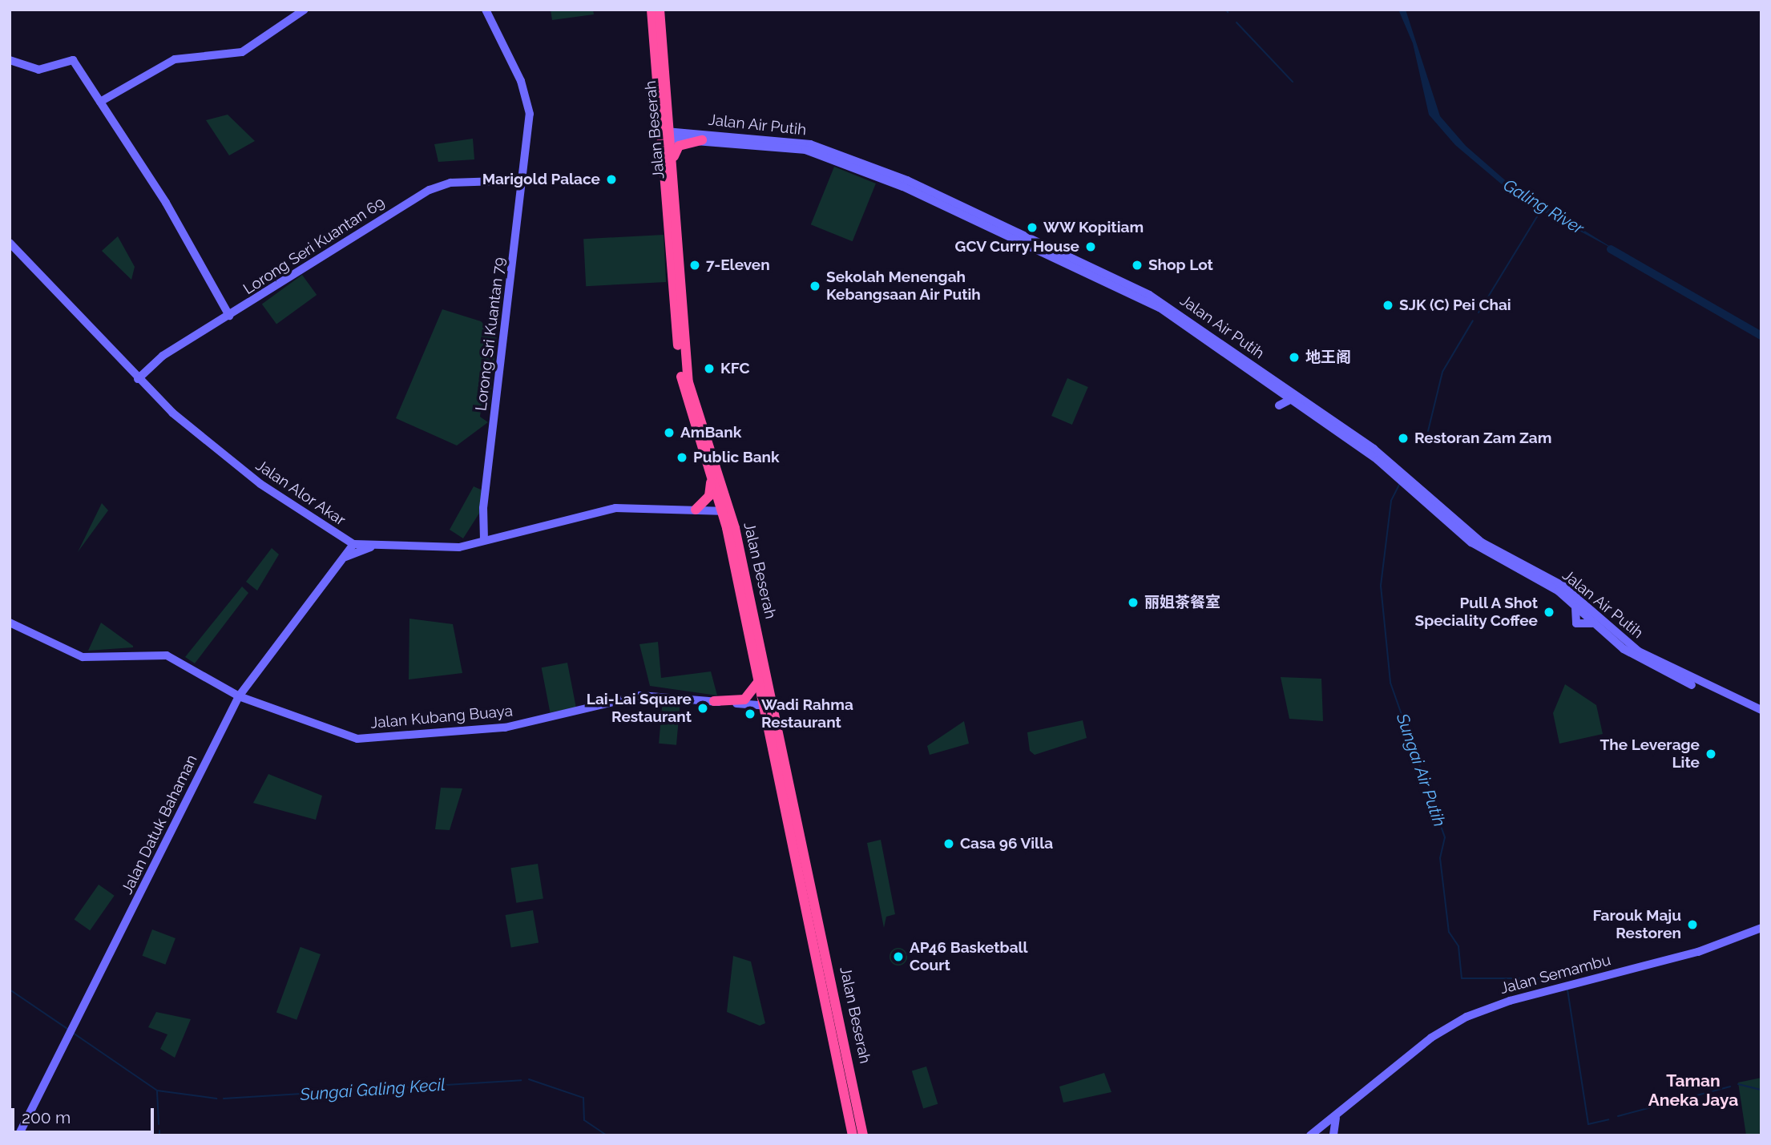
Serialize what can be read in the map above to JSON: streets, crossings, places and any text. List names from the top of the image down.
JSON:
{
  "streets": {
    "highway": ["Jalan Beserah"],
    "street": [
      "Jalan Air Putih",
      "Lorong Seri Kuantan 69",
      "Lorong Sri Kuantan 79",
      "Jalan Alor Akar",
      "Jalan Kubang Buaya",
      "Jalan Datuk Bahaman",
      "Jalan Semambu"
    ]
  },
  "crossings": [
    ["Jalan Air Putih", "Jalan Beserah"],
    ["Jalan Beserah", "Jalan Alor Akar"],
    ["Jalan Beserah", "Jalan Kubang Buaya"],
    ["Lorong Seri Kuantan 69", "Lorong Sri Kuantan 79"],
    ["Lorong Seri Kuantan 69", "Jalan Alor Akar"],
    ["Lorong Sri Kuantan 79", "Jalan Alor Akar"],
    ["Jalan Alor Akar", "Jalan Datuk Bahaman"],
    ["Jalan Kubang Buaya", "Jalan Datuk Bahaman"]
  ],
  "districts": ["Taman Aneka Jaya"],
  "water": ["Galing River", "Sungai Air Putih", "Sungai Galing Kecil"],
  "places": [
    "Marigold Palace",
    "WW Kopitiam",
    "GCV Curry House",
    "7-Eleven",
    "Shop Lot",
    "Sekolah Menengah Kebangsaan Air Putih",
    "SJK (C) Pei Chai",
    "地王阁",
    "KFC",
    "AmBank",
    "Restoran Zam Zam",
    "Public Bank",
    "丽姐茶餐室",
    "Pull A Shot Speciality Coffee",
    "Lai-Lai Square Restaurant",
    "Wadi Rahma Restaurant",
    "The Leverage Lite",
    "Casa 96 Villa",
    "Farouk Maju Restoren",
    "AP46 Basketball Court"
  ],
  "scale_bar": "200 m"
}
